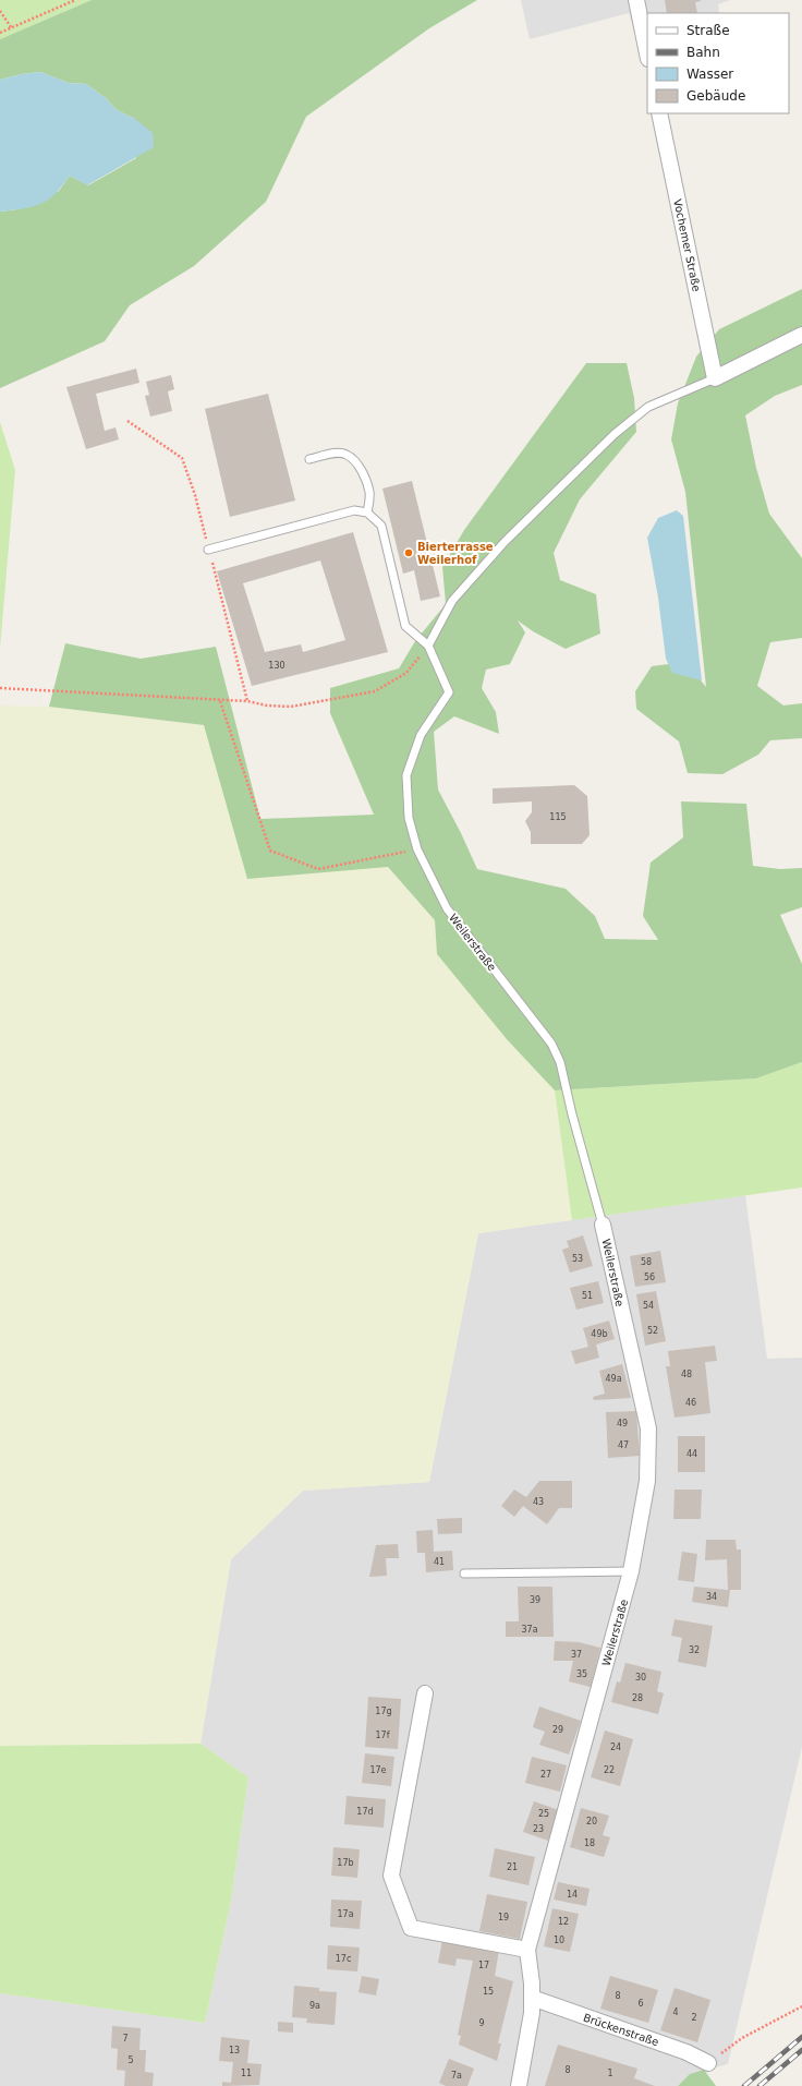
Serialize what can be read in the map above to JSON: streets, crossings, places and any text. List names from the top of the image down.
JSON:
{
  "streets": {
    "street": ["Vochemer Straße", "Weilerstraße", "Brückenstraße"]
  },
  "crossings": [
    ["Weilerstraße", "Brückenstraße"]
  ],
  "places": ["Bierterrasse Weilerhof"],
  "house_numbers": [
    "130",
    "115",
    "53",
    "58",
    "56",
    "51",
    "54",
    "52",
    "49b",
    "48",
    "49a",
    "46",
    "49",
    "47",
    "44",
    "43",
    "41",
    "34",
    "39",
    "37a",
    "32",
    "37",
    "35",
    "30",
    "28",
    "17g",
    "29",
    "17f",
    "24",
    "17e",
    "22",
    "27",
    "17d",
    "25",
    "20",
    "23",
    "18",
    "17b",
    "21",
    "14",
    "17a",
    "19",
    "12",
    "10",
    "17c",
    "17",
    "15",
    "8",
    "6",
    "9a",
    "4",
    "2",
    "9",
    "7",
    "13",
    "5",
    "8",
    "11",
    "1",
    "7a"
  ],
  "legend": [
    "Straße",
    "Bahn",
    "Wasser",
    "Gebäude"
  ]
}
